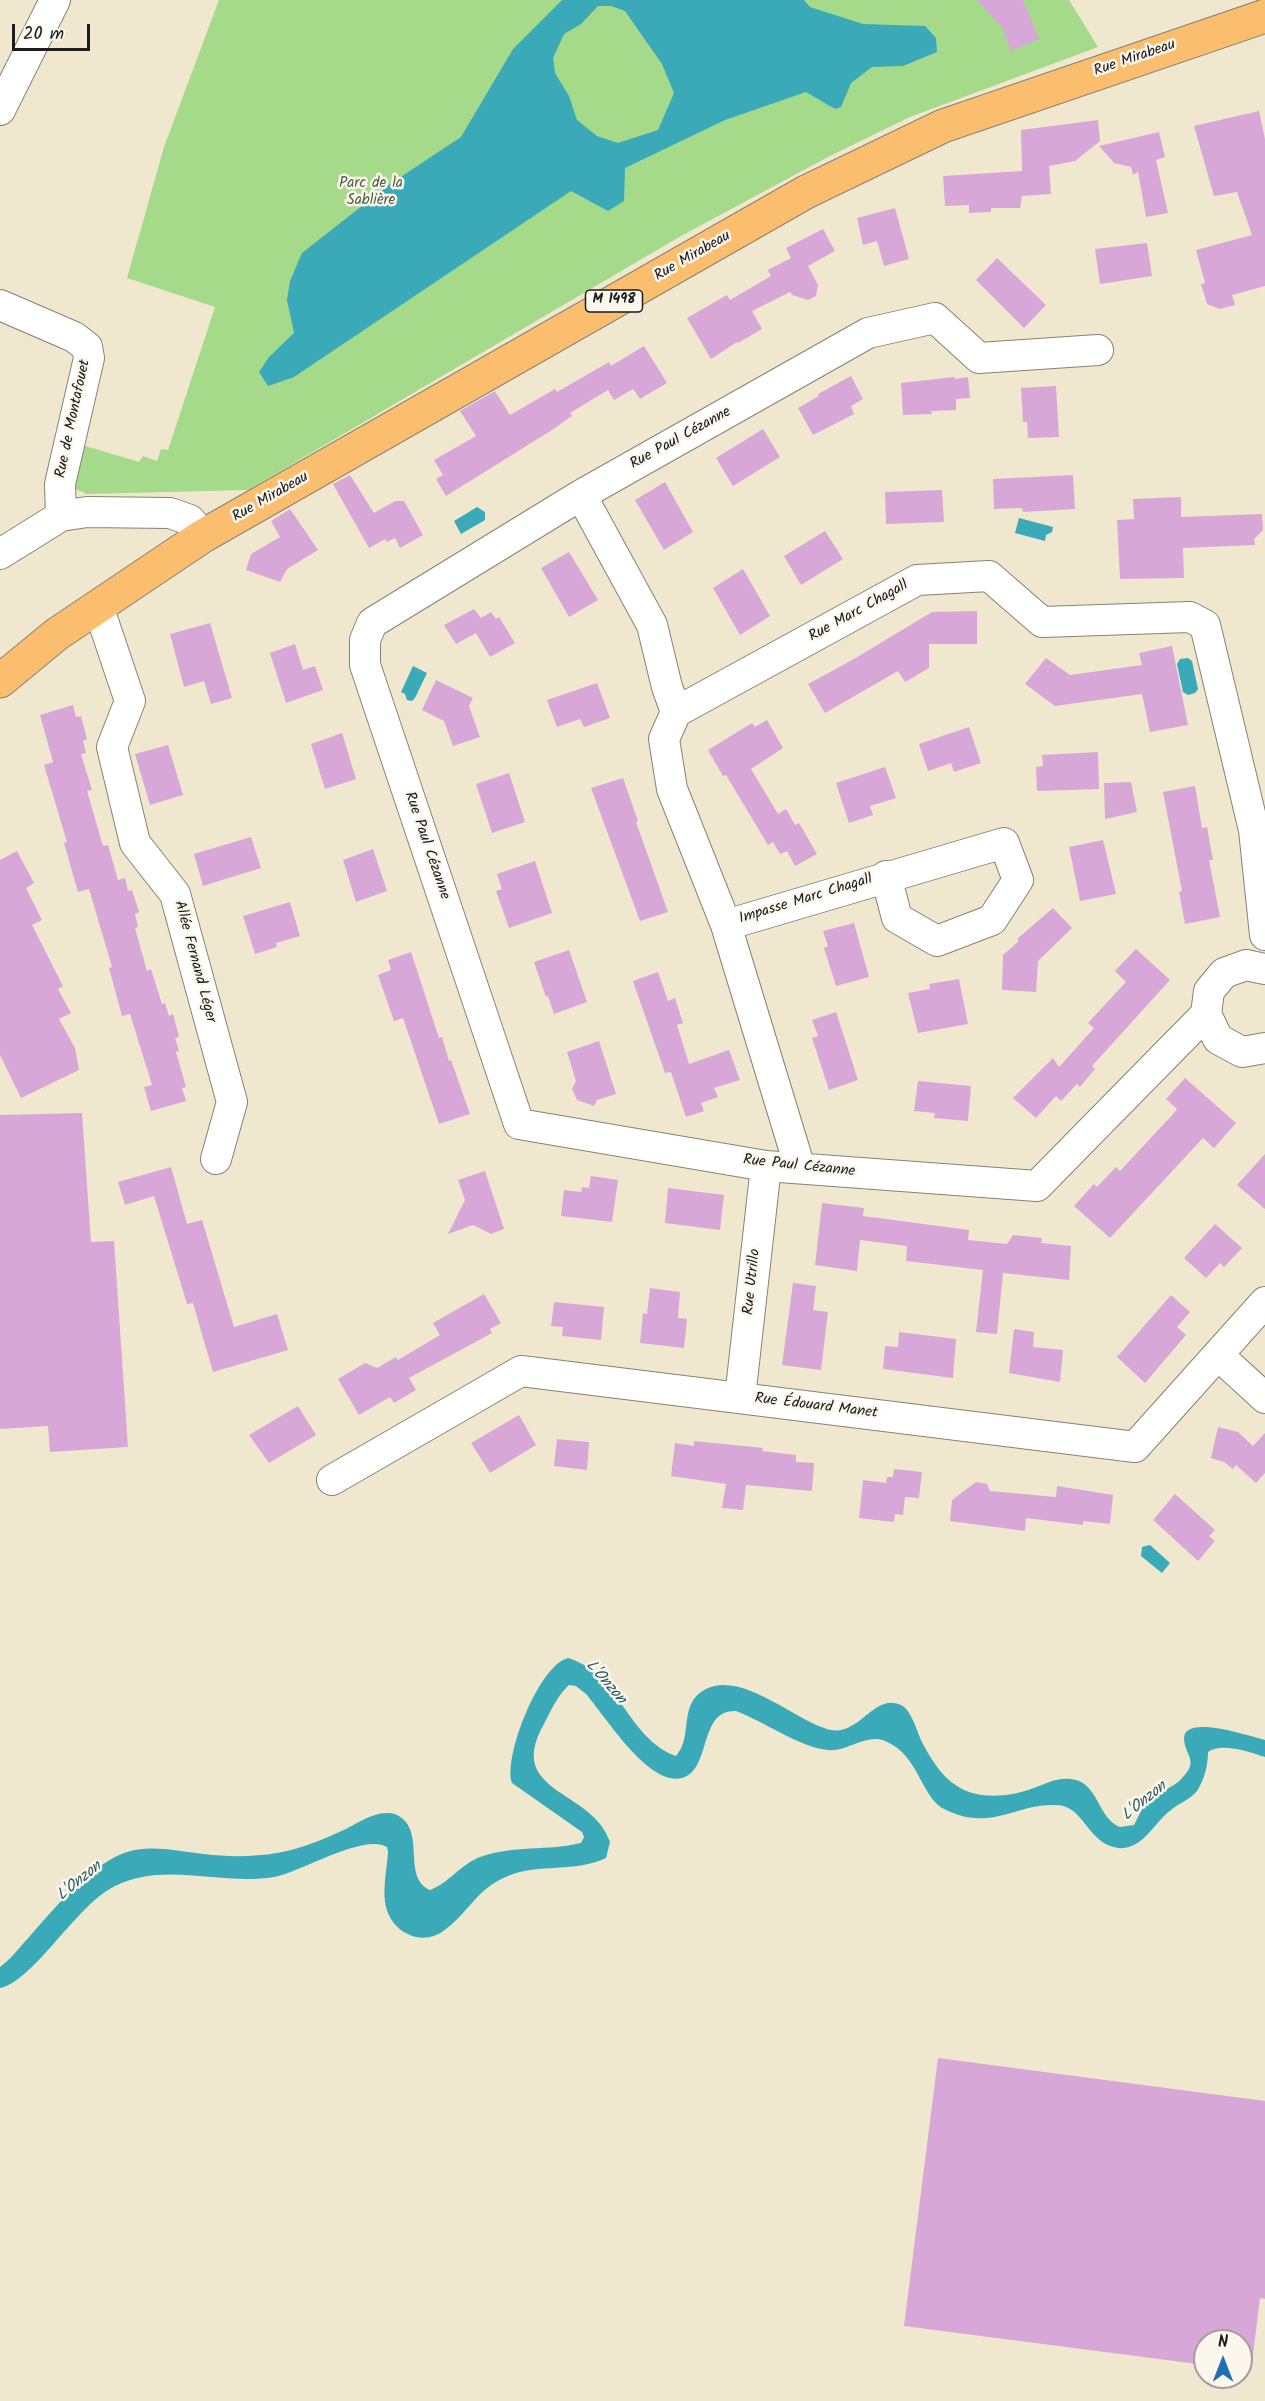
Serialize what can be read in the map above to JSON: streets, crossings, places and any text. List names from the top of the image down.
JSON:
{
  "streets": {
    "main road": ["Rue Mirabeau", "M 1498"],
    "street": [
      "Rue de Montafouet",
      "Rue Paul Cézanne",
      "Rue Marc Chagall",
      "Impasse Marc Chagall",
      "Allée Fernand Léger",
      "Rue Utrillo",
      "Rue Édouard Manet"
    ]
  },
  "crossings": [
    ["Rue Mirabeau", "Allée Fernand Léger"],
    ["Rue Paul Cézanne", "Rue Utrillo"],
    ["Rue Utrillo", "Rue Édouard Manet"]
  ],
  "water": ["L'Onzon"],
  "parks": ["Parc de la Sablière"],
  "scale_bar": "20 m",
  "north": "top"
}
